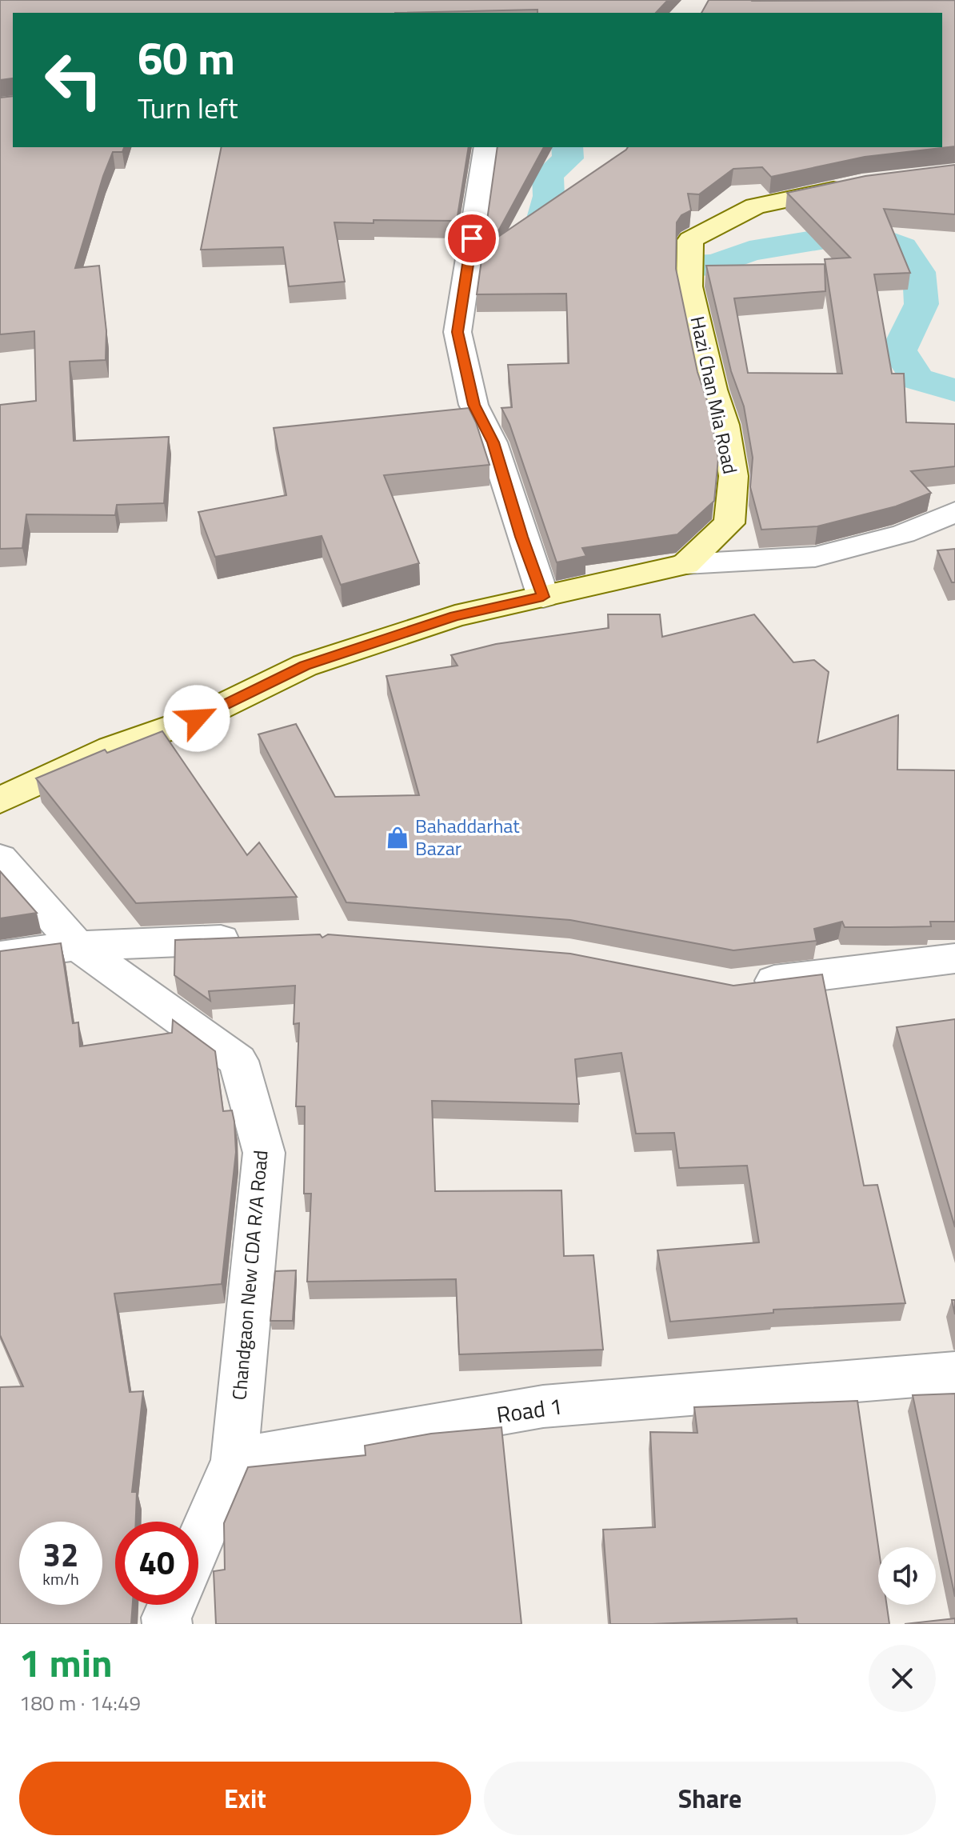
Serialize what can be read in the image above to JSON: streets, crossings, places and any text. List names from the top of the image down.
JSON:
{
  "streets": {
    "street": ["Hazi Chan Mia Road", "Chandgaon New CDA R/A Road", "Road 1"]
  },
  "crossings": [
    ["Chandgaon New CDA R/A Road", "Road 1"]
  ],
  "places": {
    "shop": ["Bahaddarhat Bazar"]
  },
  "page": {
    "turn": ["60 m", "Turn left"],
    "speed": "32 km/h",
    "limit": "40",
    "heading": ["1 min", "180 m · 14:49"],
    "buttons": ["Exit", "Share"]
  }
}
